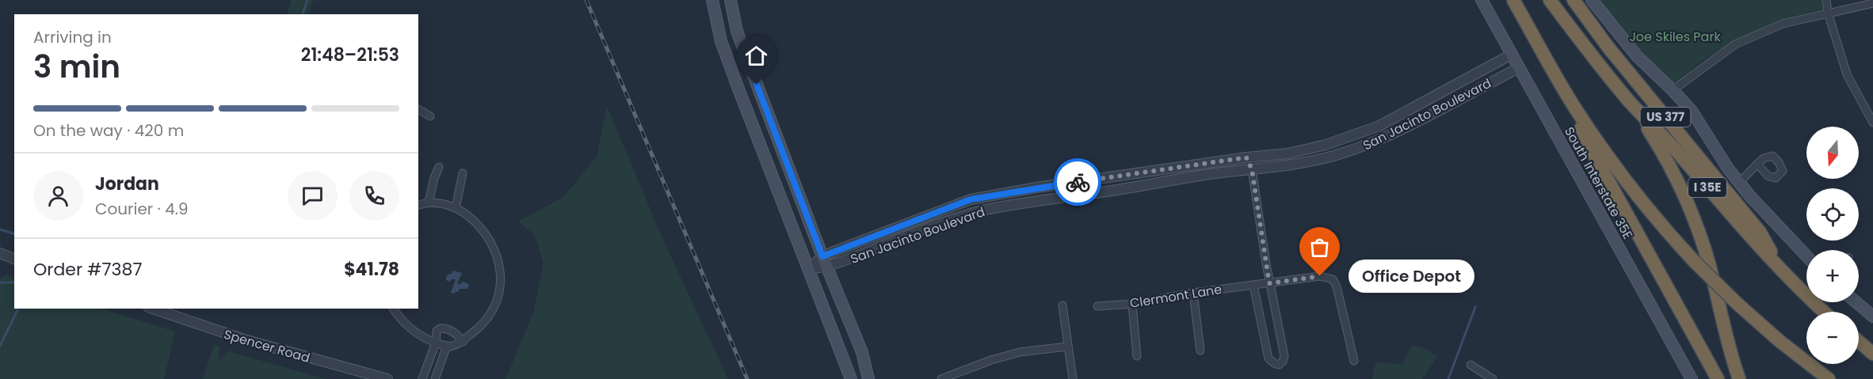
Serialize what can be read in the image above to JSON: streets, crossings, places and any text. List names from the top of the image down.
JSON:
{
  "streets": {
    "highway": ["US 377", "I 35E"],
    "main road": ["South Interstate 35E"],
    "street": ["San Jacinto Boulevard", "Clermont Lane", "Spencer Road"]
  },
  "crossings": [
    ["San Jacinto Boulevard", "South Interstate 35E"],
    ["US 377", "I 35E"]
  ],
  "parks": ["Joe Skiles Park"],
  "places": ["Office Depot"],
  "north": "bottom",
  "page": {
    "heading": ["3 min", "Arriving in", "21:48–21:53"],
    "panel": [
      "Jordan",
      "Courier · 4.9",
      "Order #7387",
      "$41.78"
    ],
    "bar": "On the way · 420 m",
    "map_buttons": ["+", "−"],
    "bubble": "Office Depot"
  }
}
